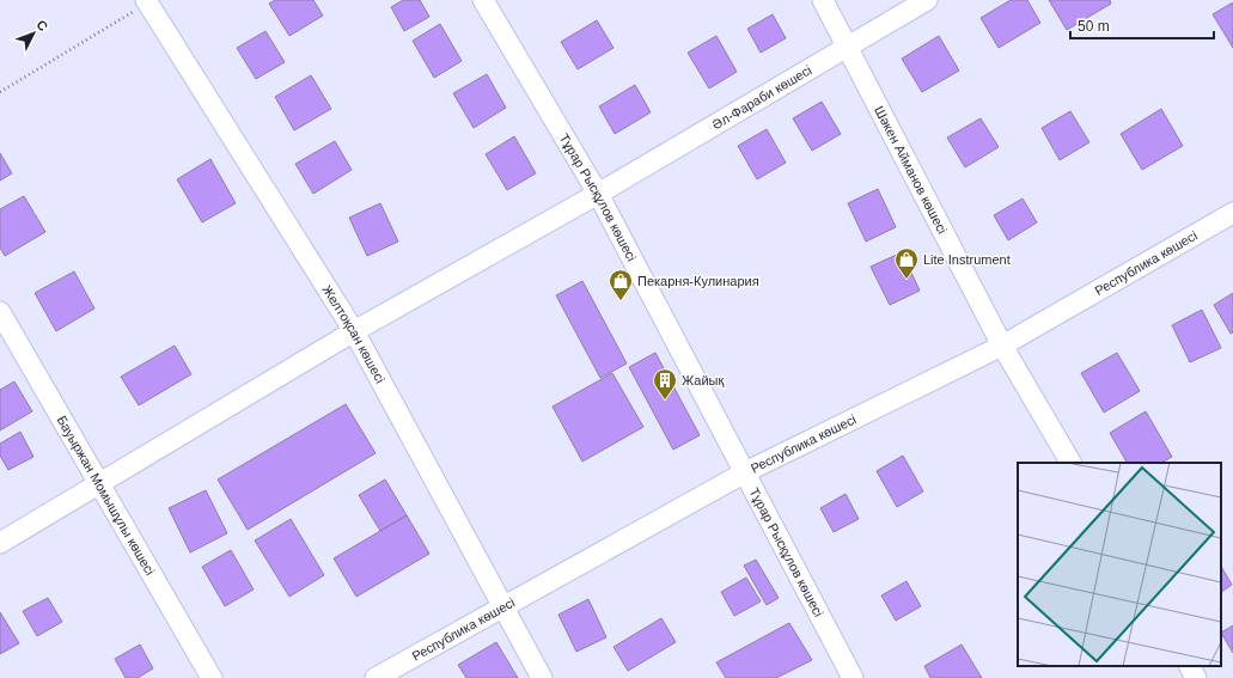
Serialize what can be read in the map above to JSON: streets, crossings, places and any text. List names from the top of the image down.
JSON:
{
  "streets": {
    "street": [
      "Әл-Фараби көшесі",
      "Шәкен Айманов көшесі",
      "Тұрар Рысқұлов көшесі",
      "Республика көшесі",
      "Желтоқсан көшесі",
      "Бауыржан Момышұлы көшесі"
    ]
  },
  "crossings": [
    ["Әл-Фараби көшесі", "Шәкен Айманов көшесі"],
    ["Әл-Фараби көшесі", "Тұрар Рысқұлов көшесі"],
    ["Әл-Фараби көшесі", "Желтоқсан көшесі"],
    ["Әл-Фараби көшесі", "Бауыржан Момышұлы көшесі"],
    ["Шәкен Айманов көшесі", "Республика көшесі"],
    ["Тұрар Рысқұлов көшесі", "Республика көшесі"],
    ["Республика көшесі", "Желтоқсан көшесі"]
  ],
  "places": {
    "shop": ["Lite Instrument", "Пекарня-Кулинария"],
    "building": ["Жайық"]
  },
  "scale_bar": "50 m",
  "north": "top right"
}
